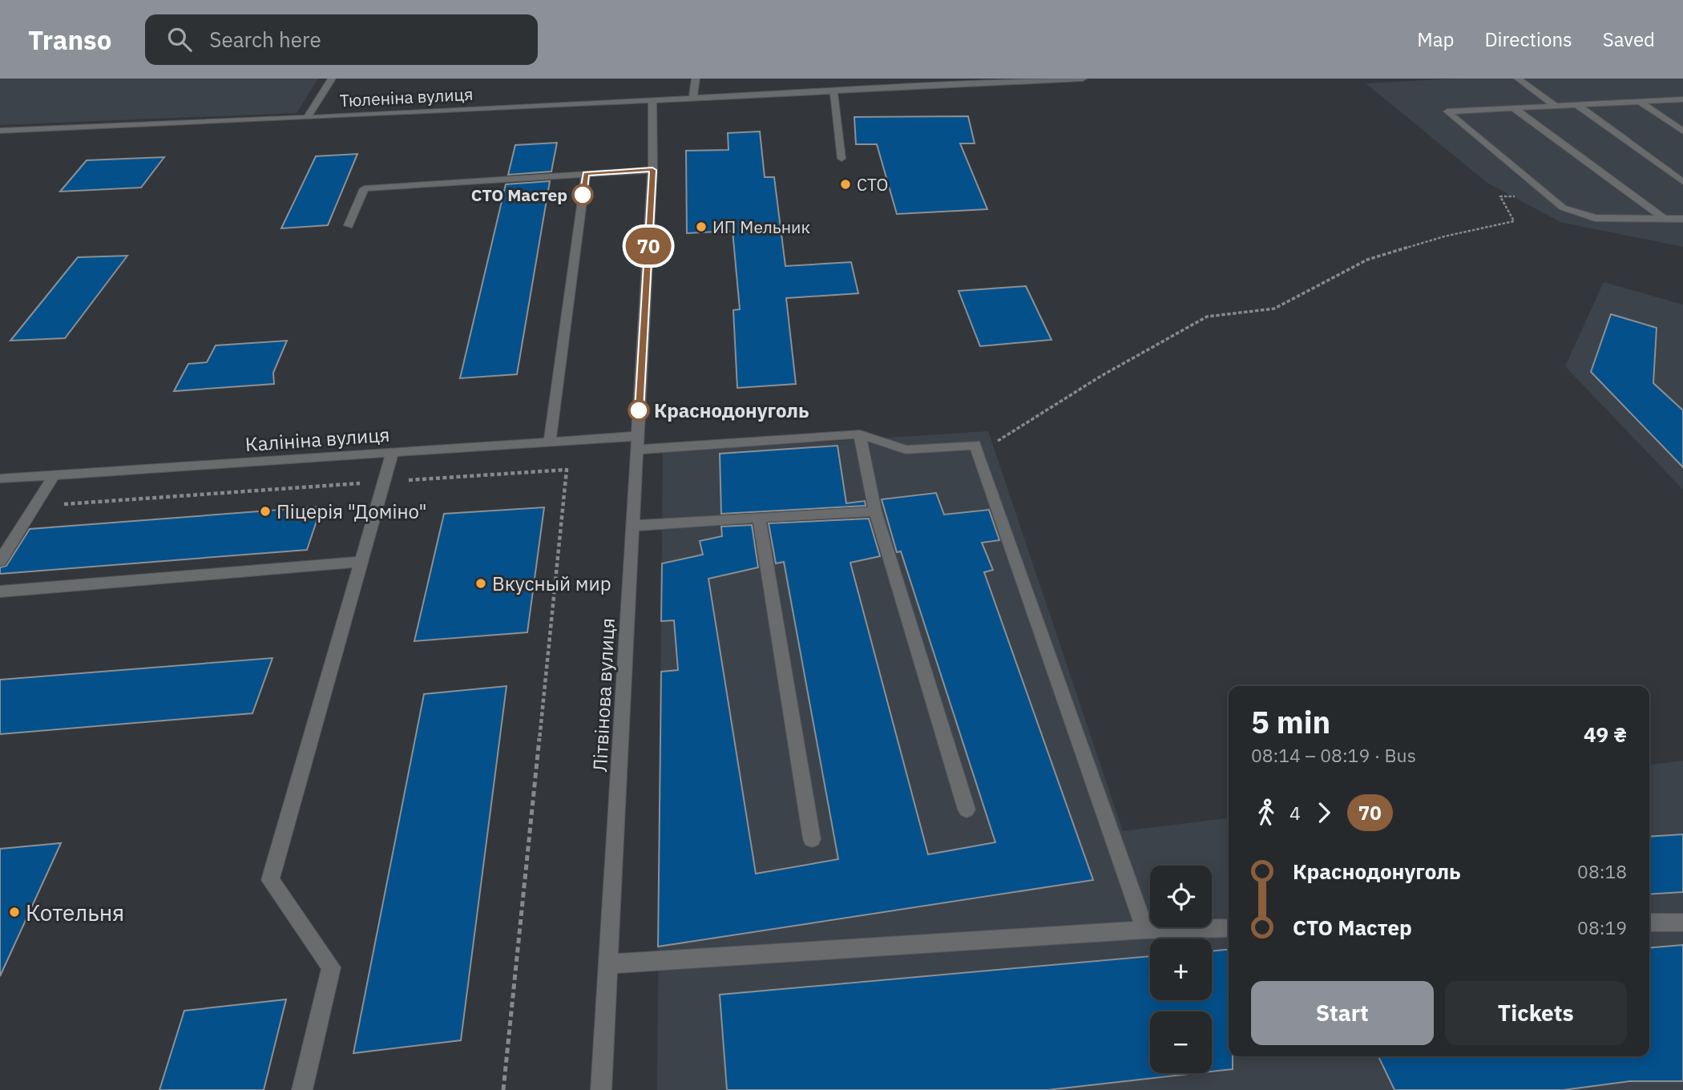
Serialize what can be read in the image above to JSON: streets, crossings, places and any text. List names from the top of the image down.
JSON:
{
  "streets": {
    "street": ["Тюленіна вулиця", "Калініна вулиця", "Літвінова вулиця"]
  },
  "crossings": [
    ["Тюленіна вулиця", "Літвінова вулиця"],
    ["Калініна вулиця", "Літвінова вулиця"]
  ],
  "places": [
    "СТО",
    "СТО Мастер",
    "ИП Мельник",
    "Краснодонуголь",
    "Піцерія \"Доміно\"",
    "Вкусный мир",
    "Котельня"
  ],
  "lines": ["bus line 70"],
  "page": {
    "header": "Transo",
    "search": "Search here",
    "nav": ["Map", "Directions", "Saved"],
    "on_map": "70",
    "heading": ["5 min", "08:14 – 08:19 · Bus", "49 ₴"],
    "legs": ["4", "70"],
    "list": [
      {
        "name": "Краснодонуголь",
        "value": "08:18"
      },
      {
        "name": "СТО Мастер",
        "value": "08:19"
      }
    ],
    "map_buttons": ["+", "−"],
    "buttons": ["Start", "Tickets"]
  }
}
